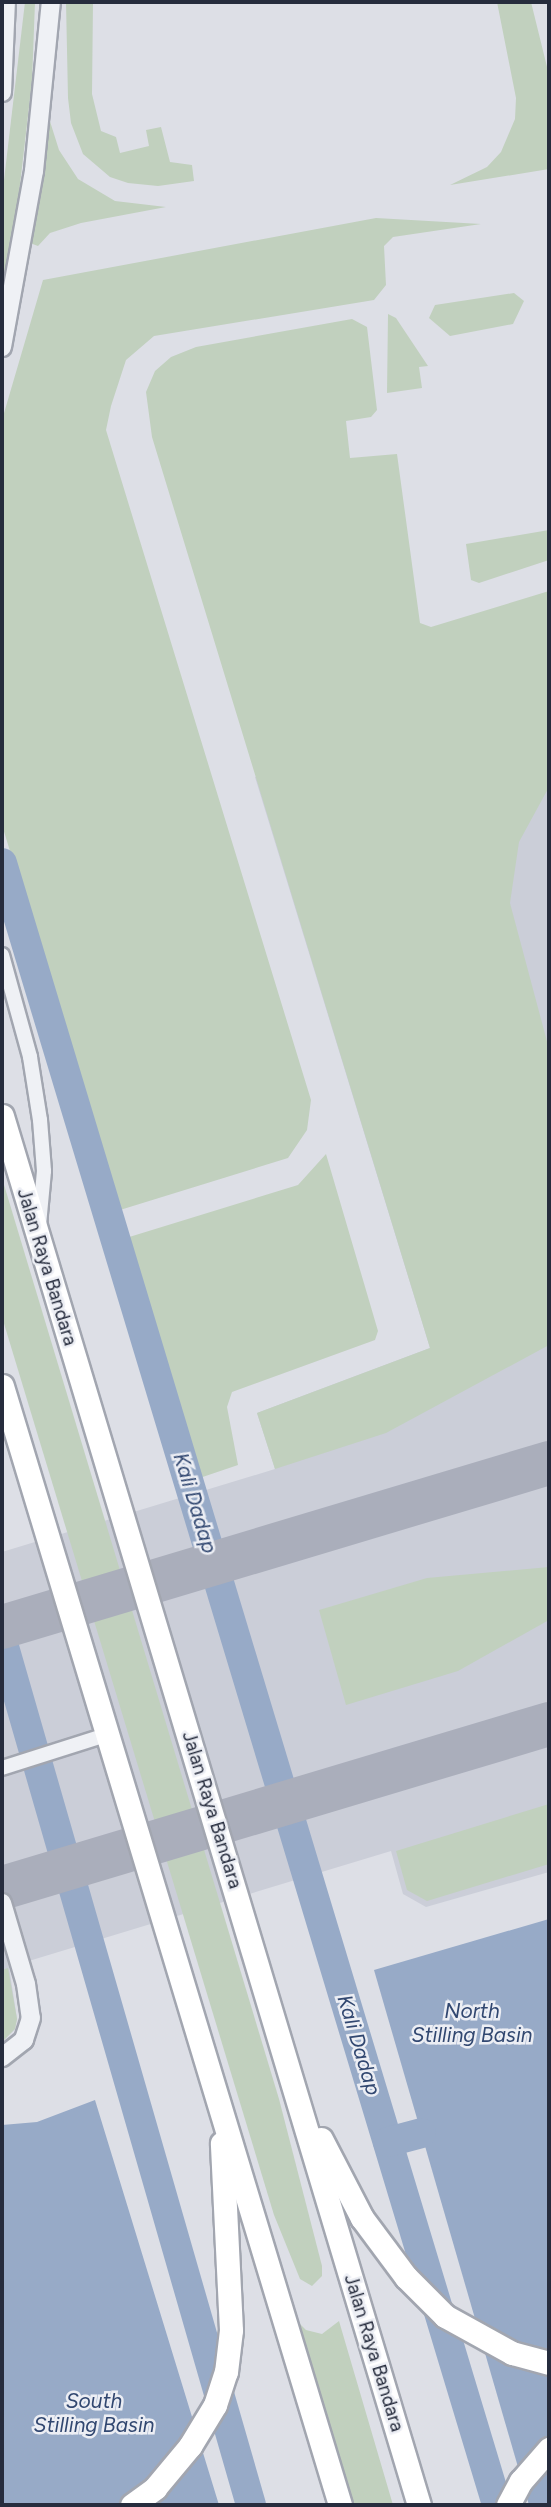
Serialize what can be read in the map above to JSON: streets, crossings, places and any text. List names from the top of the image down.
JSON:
{
  "streets": {
    "main road": ["Jalan Raya Bandara"]
  },
  "water": ["Kali Dadap", "North Stilling Basin", "South Stilling Basin"]
}
